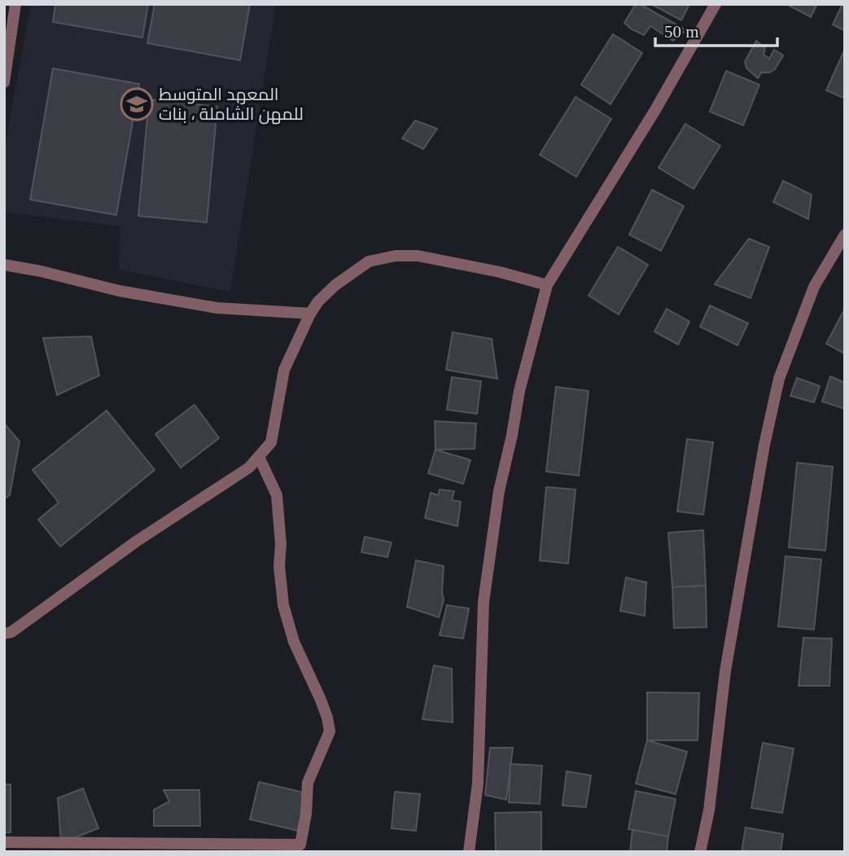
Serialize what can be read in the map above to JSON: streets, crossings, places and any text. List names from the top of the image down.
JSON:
{
  "places": {
    "school or university": ["المعهد المتوسط للمهن الشاملة ، بنات"]
  },
  "scale_bar": "50 m"
}
